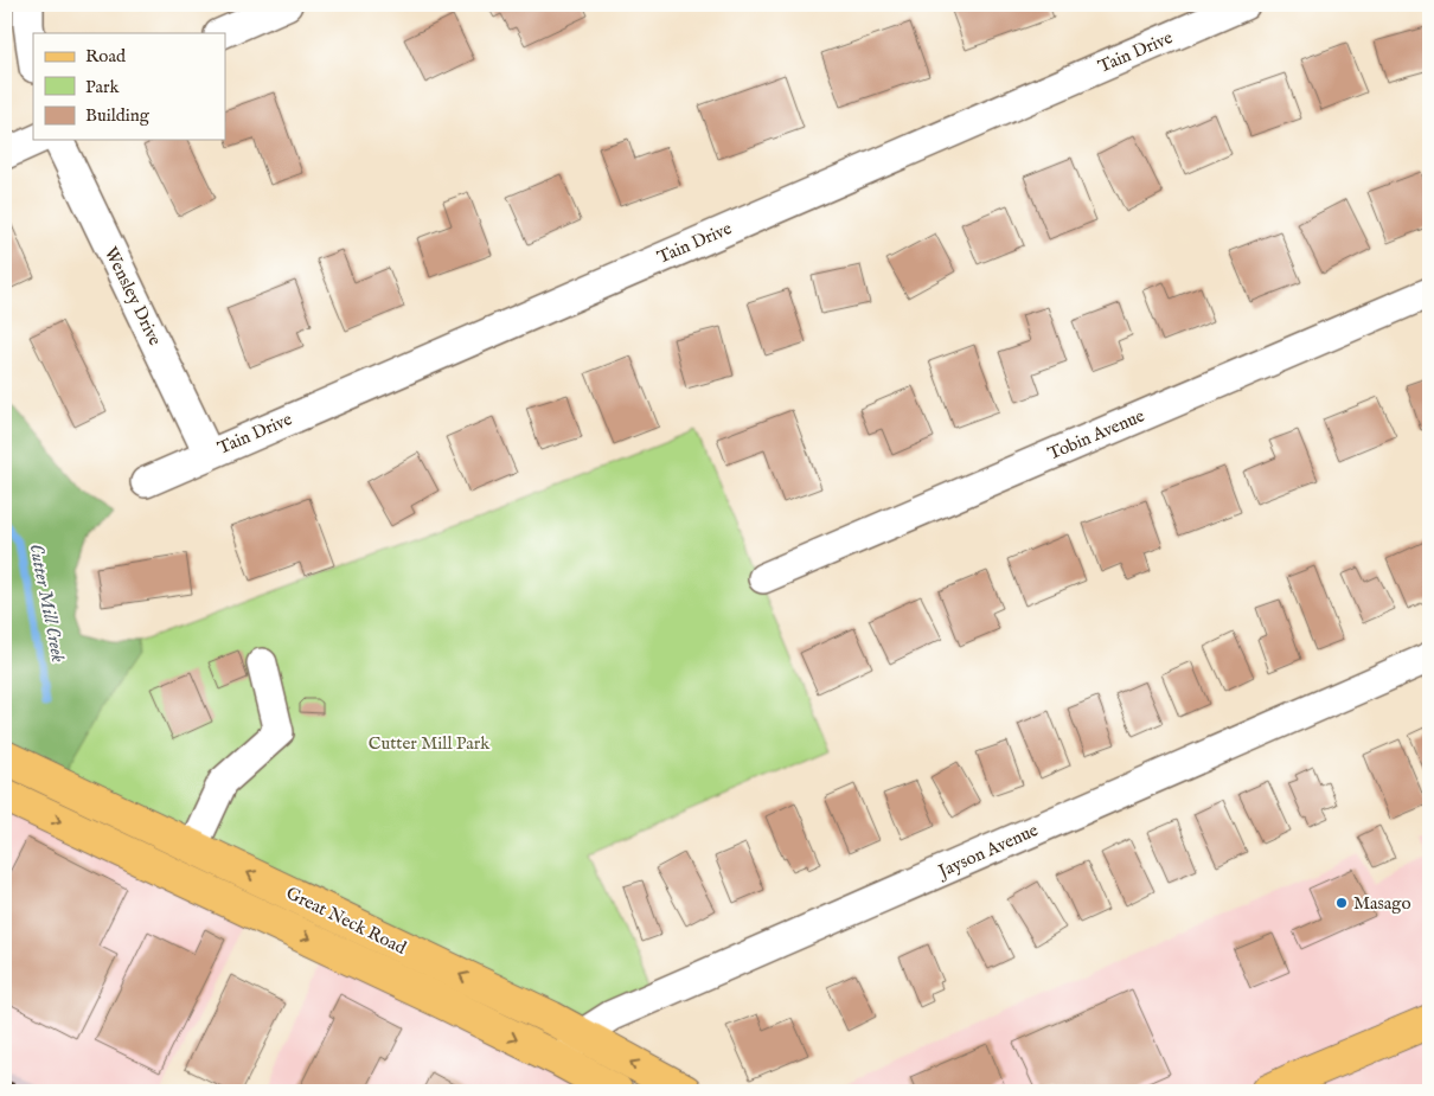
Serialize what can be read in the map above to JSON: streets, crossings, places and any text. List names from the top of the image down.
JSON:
{
  "streets": {
    "main road": ["Great Neck Road"],
    "street": [
      "Tain Drive",
      "Wensley Drive",
      "Tobin Avenue",
      "Jayson Avenue"
    ]
  },
  "crossings": [
    ["Tain Drive", "Wensley Drive"],
    ["Jayson Avenue", "Great Neck Road"]
  ],
  "water": ["Cutter Mill Creek"],
  "parks": ["Cutter Mill Park"],
  "places": ["Masago"],
  "legend": ["Road", "Park", "Building"]
}
